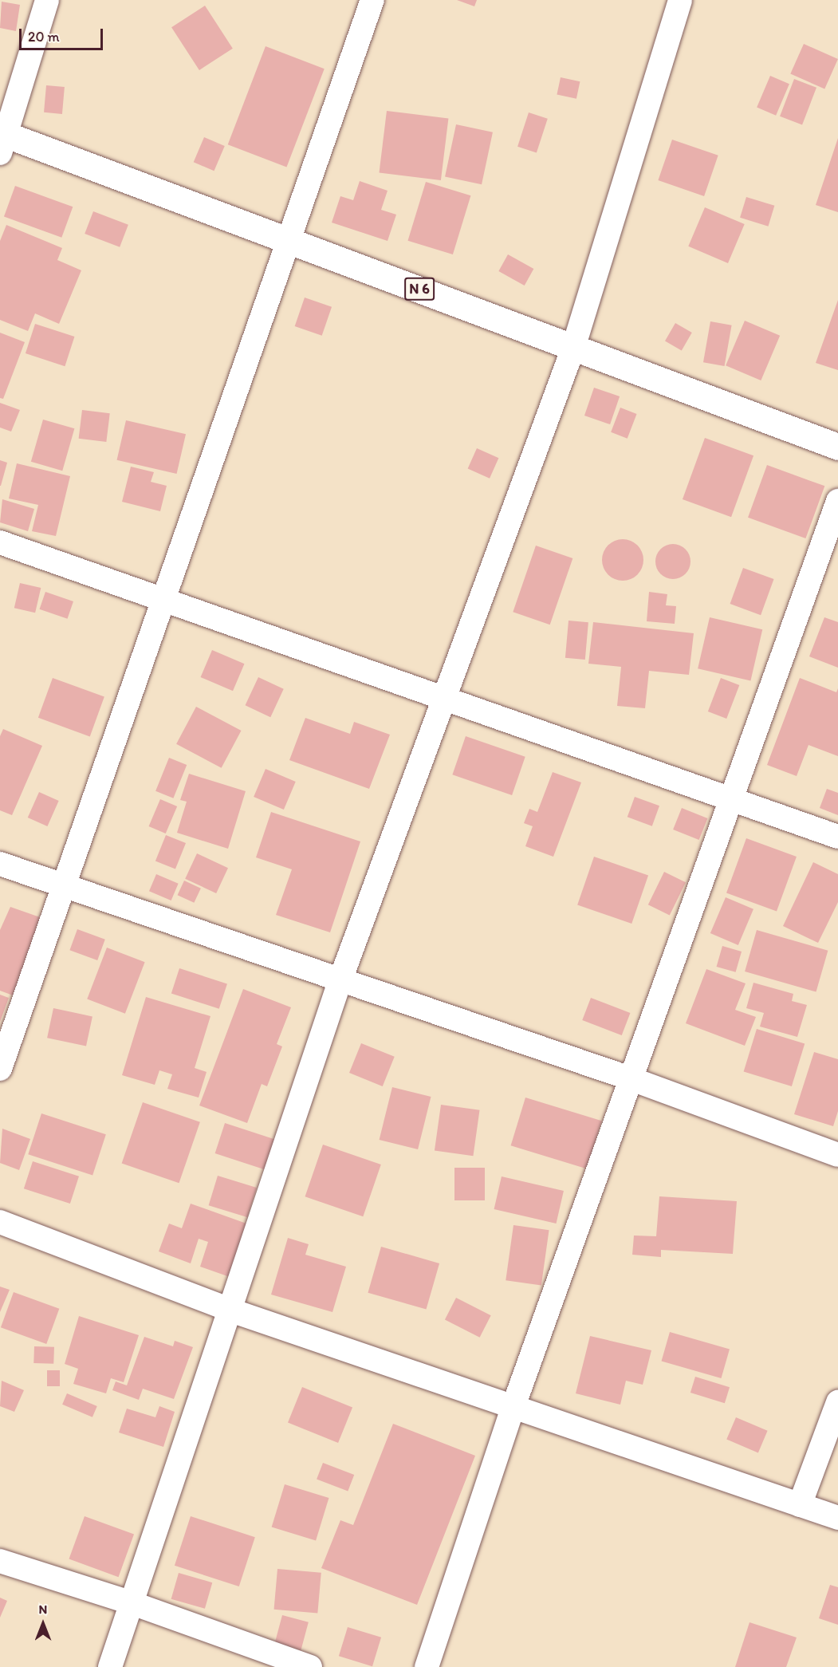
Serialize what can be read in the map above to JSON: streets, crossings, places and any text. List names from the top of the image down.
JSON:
{
  "streets": {
    "main road": ["N 6"]
  },
  "scale_bar": "20 m",
  "north": "top"
}
